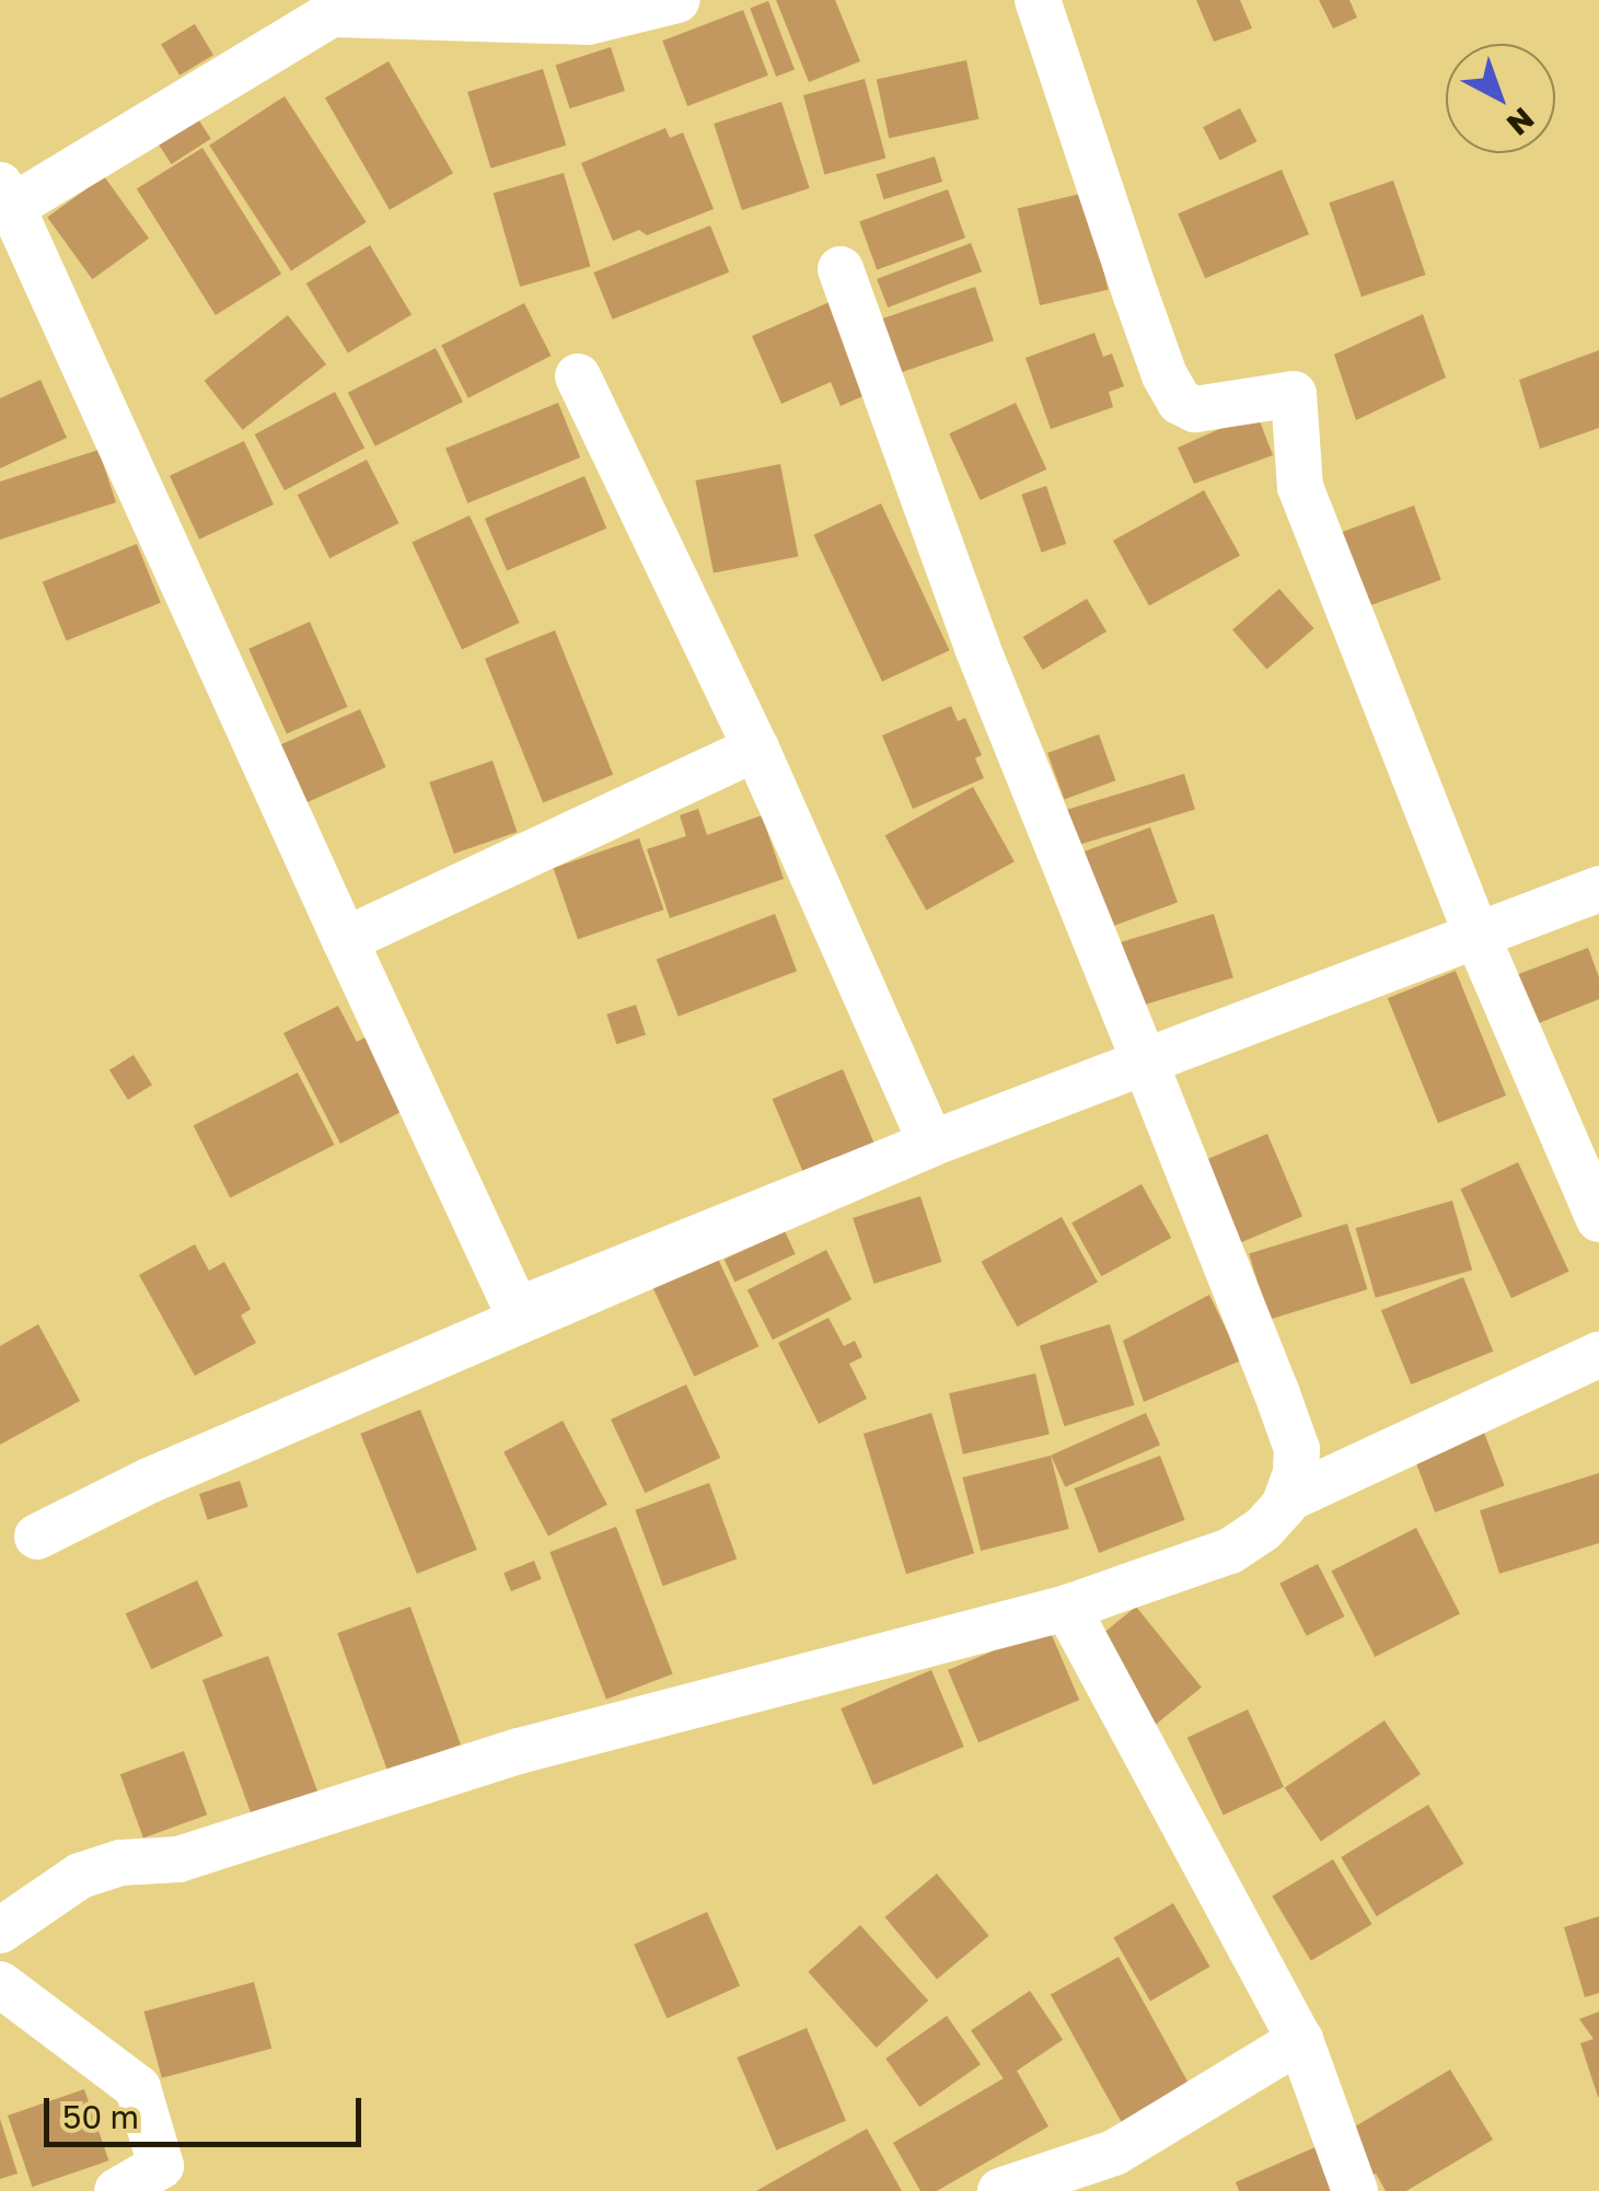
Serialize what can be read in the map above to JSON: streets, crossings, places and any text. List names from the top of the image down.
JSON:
{
  "scale_bar": "50 m",
  "north": "bottom right"
}
